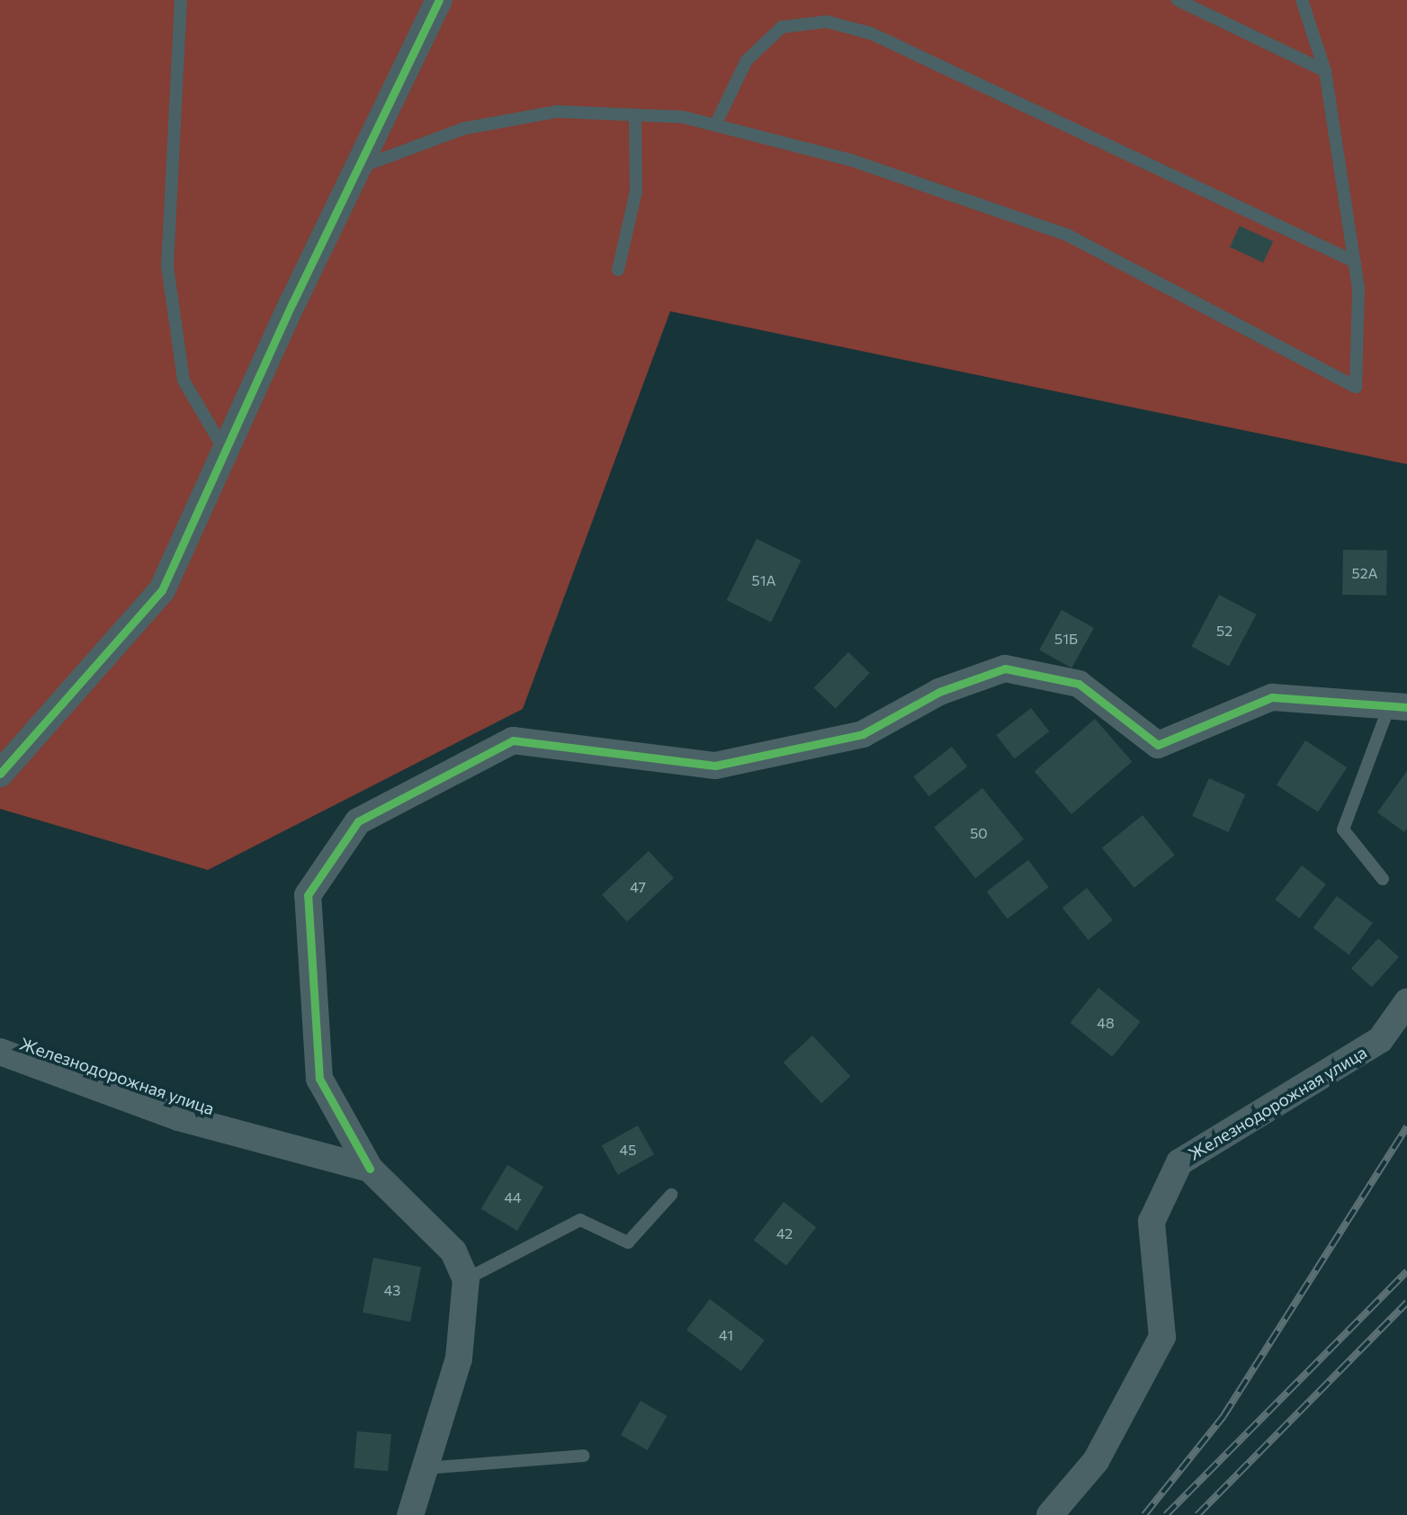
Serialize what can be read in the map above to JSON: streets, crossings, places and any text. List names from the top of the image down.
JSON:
{
  "streets": {
    "street": ["Железнодорожная улица"]
  },
  "house_numbers": [
    "52А",
    "51А",
    "52",
    "51Б",
    "50",
    "47",
    "48",
    "45",
    "44",
    "42",
    "43",
    "41"
  ]
}
